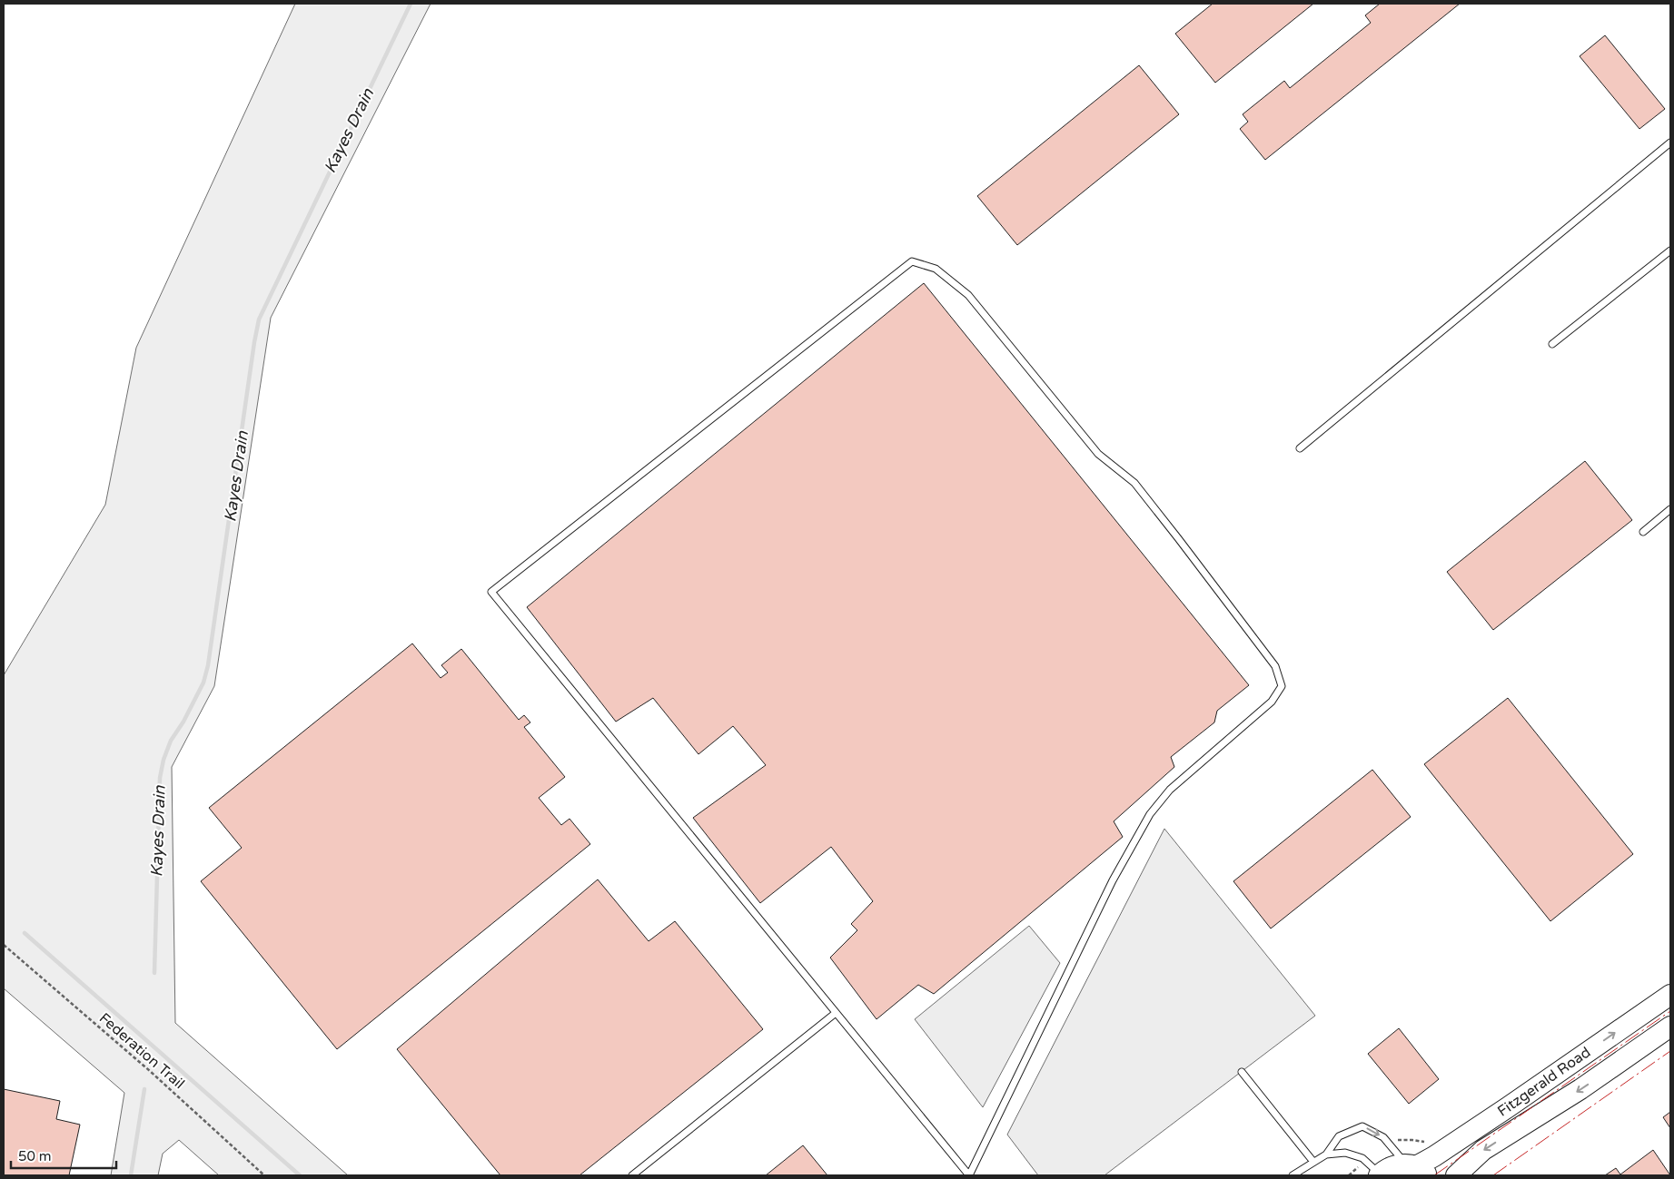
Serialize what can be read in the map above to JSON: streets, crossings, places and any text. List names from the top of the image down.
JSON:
{
  "streets": {
    "main road": ["Fitzgerald Road"],
    "path": ["Federation Trail"]
  },
  "water": ["Kayes Drain"],
  "scale_bar": "50 m"
}
